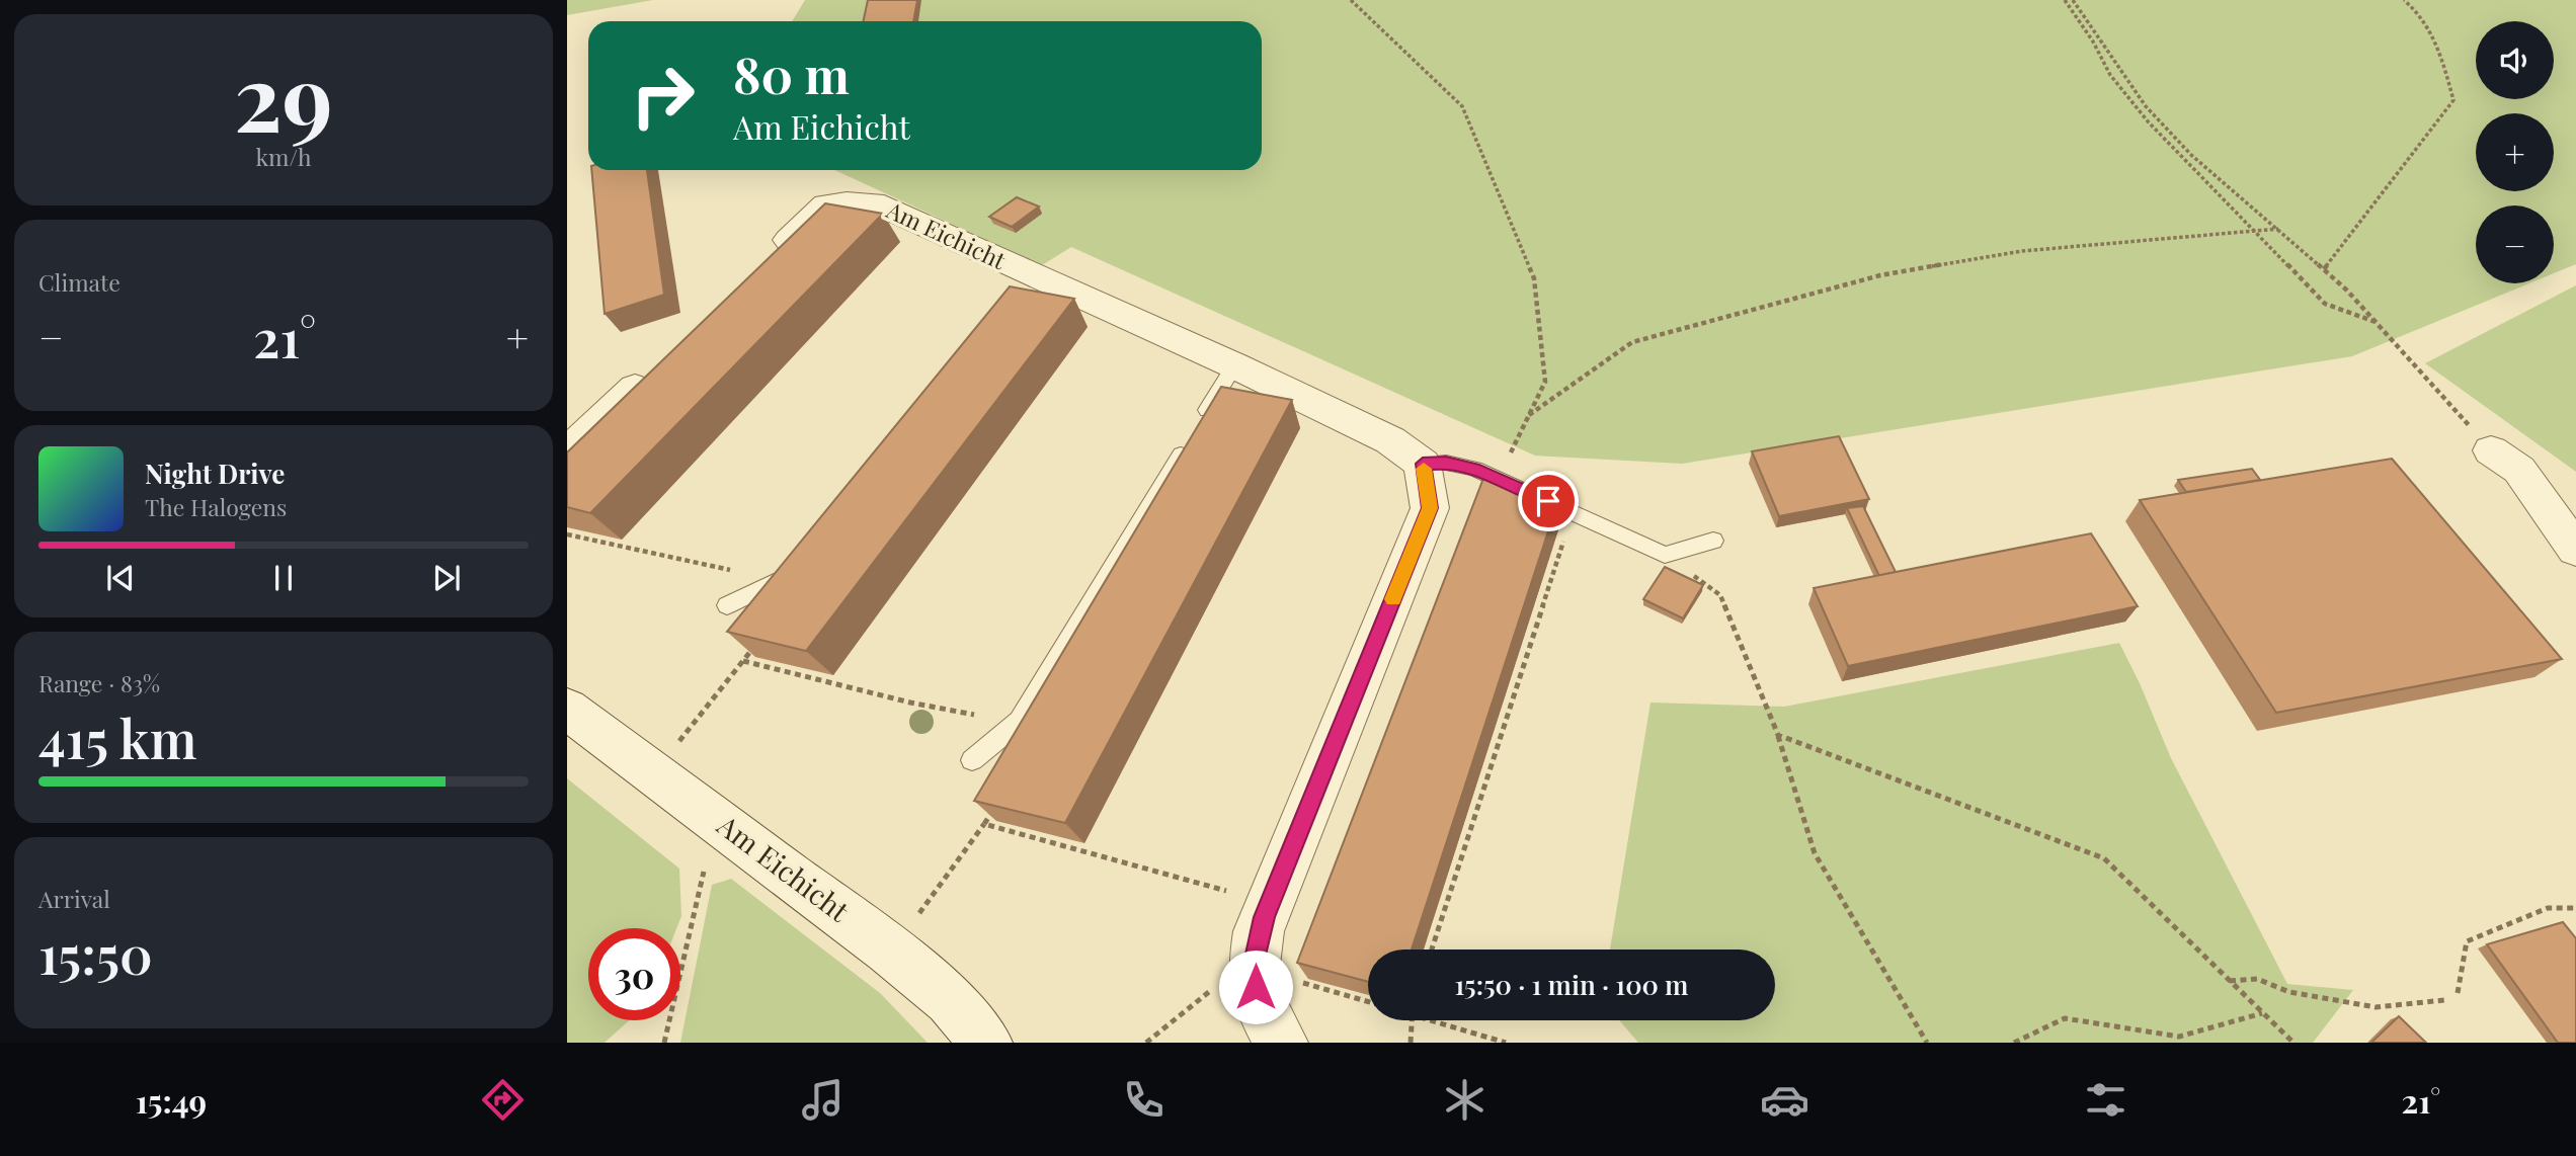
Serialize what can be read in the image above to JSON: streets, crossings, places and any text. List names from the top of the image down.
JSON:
{
  "streets": {
    "street": ["Am Eichicht"]
  },
  "page": {
    "tile": [
      ["29", "km/h"],
      "Climate",
      ["Range · 83%", "415 km"],
      ["Arrival", "15:50"]
    ],
    "map_buttons": ["+", "−"],
    "turn": ["80 m", "Am Eichicht"],
    "heat": ["−", "21°", "+"],
    "song": ["Night Drive", "The Halogens"],
    "limit": "30",
    "trip": "15:50 · 1 min · 100 m",
    "tabs": ["15:49", "21°"]
  }
}
